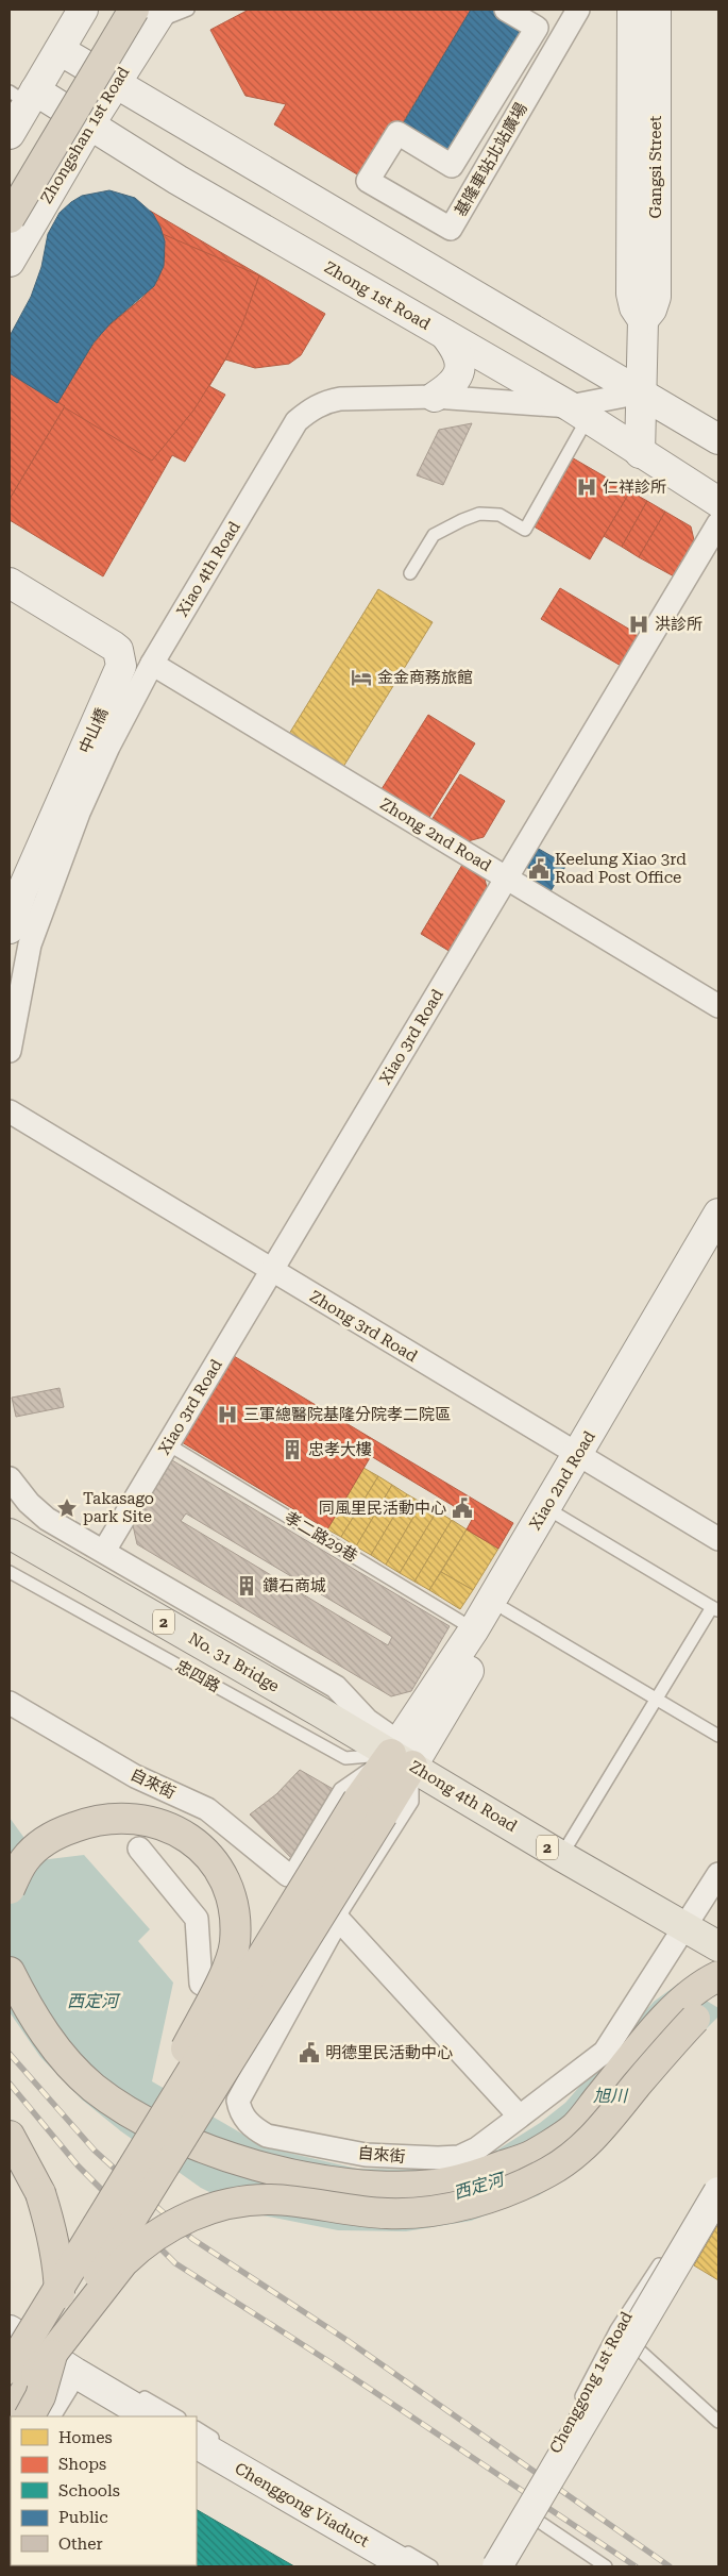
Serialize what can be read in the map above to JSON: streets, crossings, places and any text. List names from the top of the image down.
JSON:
{
  "streets": {
    "main road": ["2", "No. 31 Bridge", "Zhong 4th Road"],
    "street": [
      "Zhongshan 1st Road",
      "基隆車站北站廣場",
      "Gangsi Street",
      "Zhong 1st Road",
      "Xiao 4th Road",
      "中山橋",
      "Zhong 2nd Road",
      "Xiao 3rd Road",
      "Zhong 3rd Road",
      "Xiao 2nd Road",
      "自來街",
      "Chenggong Viaduct"
    ],
    "lane": ["孝二路29巷", "忠四路", "Chenggong 1st Road"]
  },
  "crossings": [
    ["Zhongshan 1st Road", "Zhong 1st Road"],
    ["Gangsi Street", "Zhong 1st Road"],
    ["Gangsi Street", "Xiao 4th Road"],
    ["Zhong 1st Road", "Xiao 4th Road"],
    ["Xiao 4th Road", "Zhong 2nd Road"],
    ["Zhong 2nd Road", "Xiao 3rd Road"],
    ["Xiao 3rd Road", "Zhong 3rd Road"],
    ["Xiao 3rd Road", "孝二路29巷"],
    ["Zhong 3rd Road", "Xiao 2nd Road"],
    ["Xiao 2nd Road", "孝二路29巷"],
    ["Xiao 2nd Road", "忠四路"],
    ["Xiao 2nd Road", "Zhong 4th Road"],
    ["2", "自來街"],
    ["2", "Zhong 4th Road"],
    ["No. 31 Bridge", "Zhong 4th Road"],
    ["忠四路", "Zhong 4th Road"],
    ["自來街", "Zhong 4th Road"]
  ],
  "water": ["西定河", "旭川"],
  "places": {
    "hospital": ["仁祥診所", "洪診所", "三軍總醫院基隆分院孝二院區"],
    "hotel": ["金金商務旅館"],
    "public building": ["Keelung Xiao 3rd Road Post Office", "同風里民活動中心", "明德里民活動中心"],
    "building": ["忠孝大樓", "鑽石商城"],
    "place": ["Takasago park Site"]
  },
  "legend": [
    "Homes",
    "Shops",
    "Schools",
    "Public",
    "Other"
  ]
}
